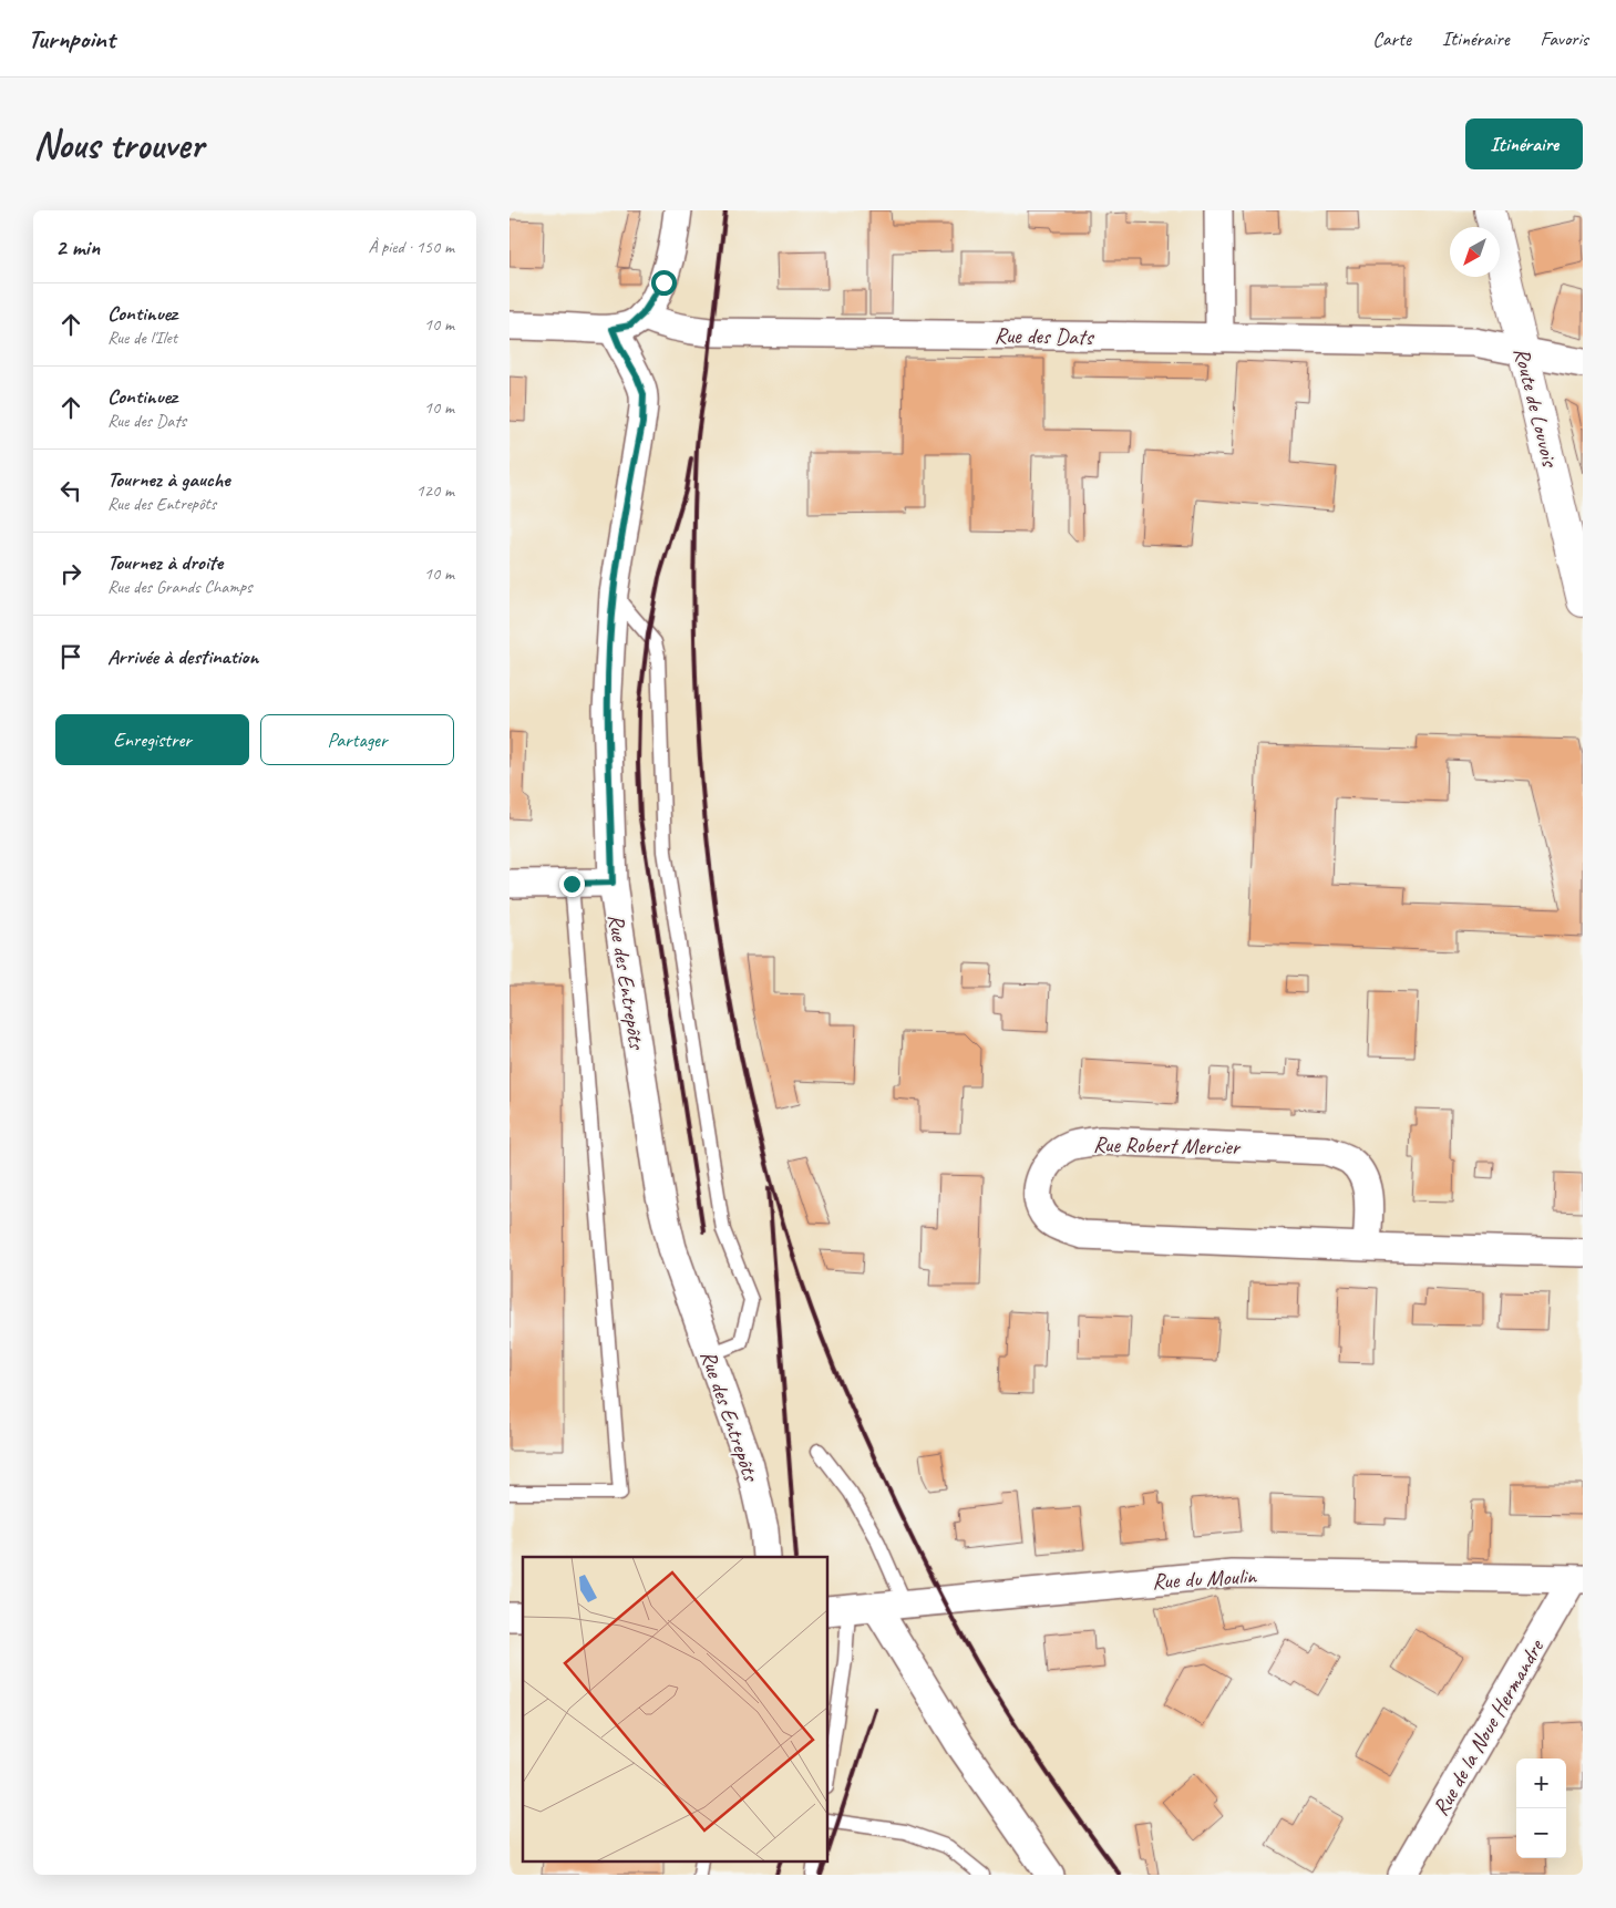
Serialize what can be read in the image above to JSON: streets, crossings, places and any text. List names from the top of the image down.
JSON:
{
  "streets": {
    "street": [
      "Rue des Dats",
      "Route de Louvois",
      "Rue des Entrepôts",
      "Rue Robert Mercier",
      "Rue du Moulin",
      "Rue de la Noue Hermandre"
    ]
  },
  "crossings": [
    ["Rue des Dats", "Route de Louvois"],
    ["Rue du Moulin", "Rue de la Noue Hermandre"]
  ],
  "north": "bottom left",
  "page": {
    "header": "Turnpoint",
    "nav": ["Carte", "Itinéraire", "Favoris"],
    "buttons": [
      "Itinéraire",
      ["Enregistrer", "Partager"]
    ],
    "title": "Nous trouver",
    "heading": ["2 min", "À pied · 150 m"],
    "list": [
      ["Continuez", "Rue de l'Ilet", "10 m"],
      ["Continuez", "Rue des Dats", "10 m"],
      ["Tournez à gauche", "Rue des Entrepôts", "120 m"],
      ["Tournez à droite", "Rue des Grands Champs", "10 m"],
      "Arrivée à destination"
    ],
    "map_buttons": ["+", "−"]
  }
}
